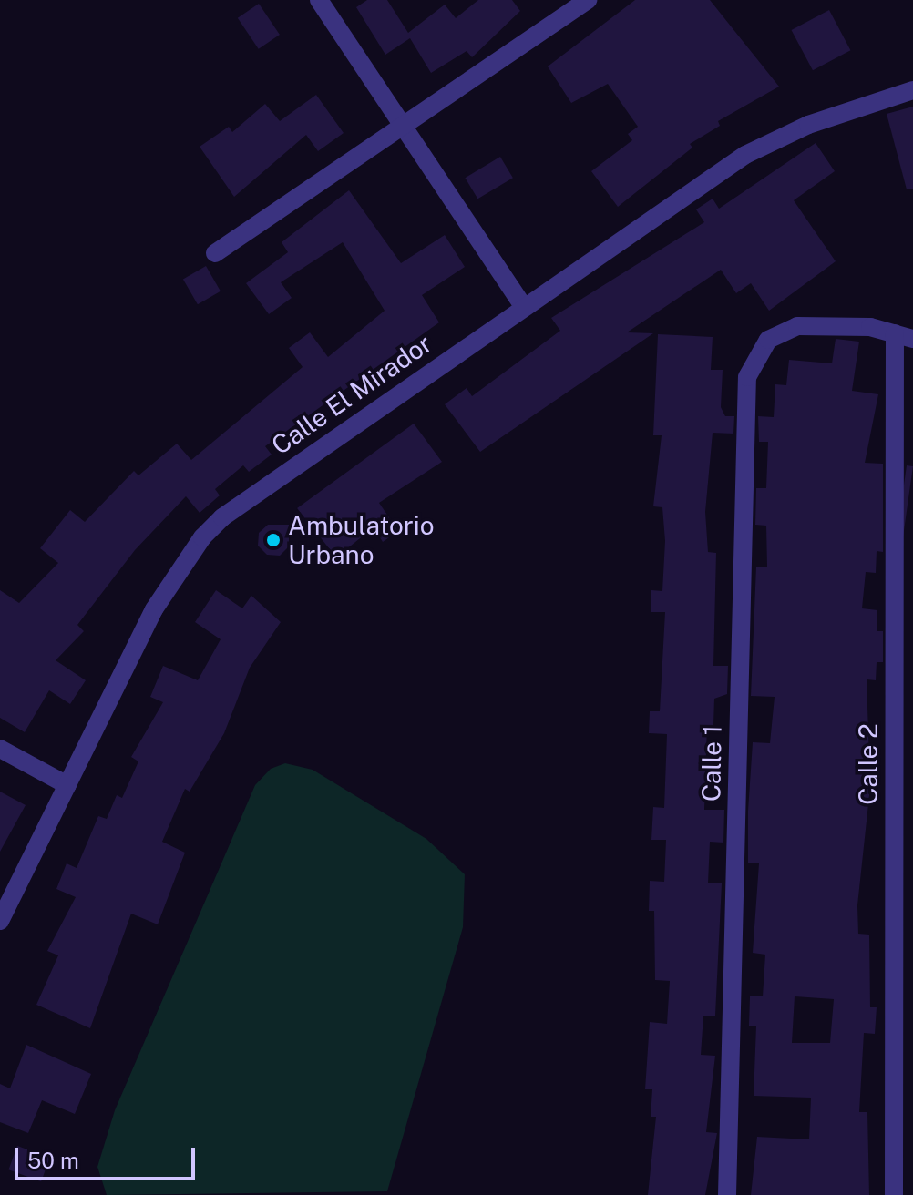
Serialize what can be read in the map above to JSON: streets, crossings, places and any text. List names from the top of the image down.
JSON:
{
  "streets": {
    "street": ["Calle El Mirador", "Calle 1", "Calle 2"]
  },
  "crossings": [
    ["Calle 1", "Calle 2"]
  ],
  "places": ["Ambulatorio Urbano"],
  "scale_bar": "50 m"
}
